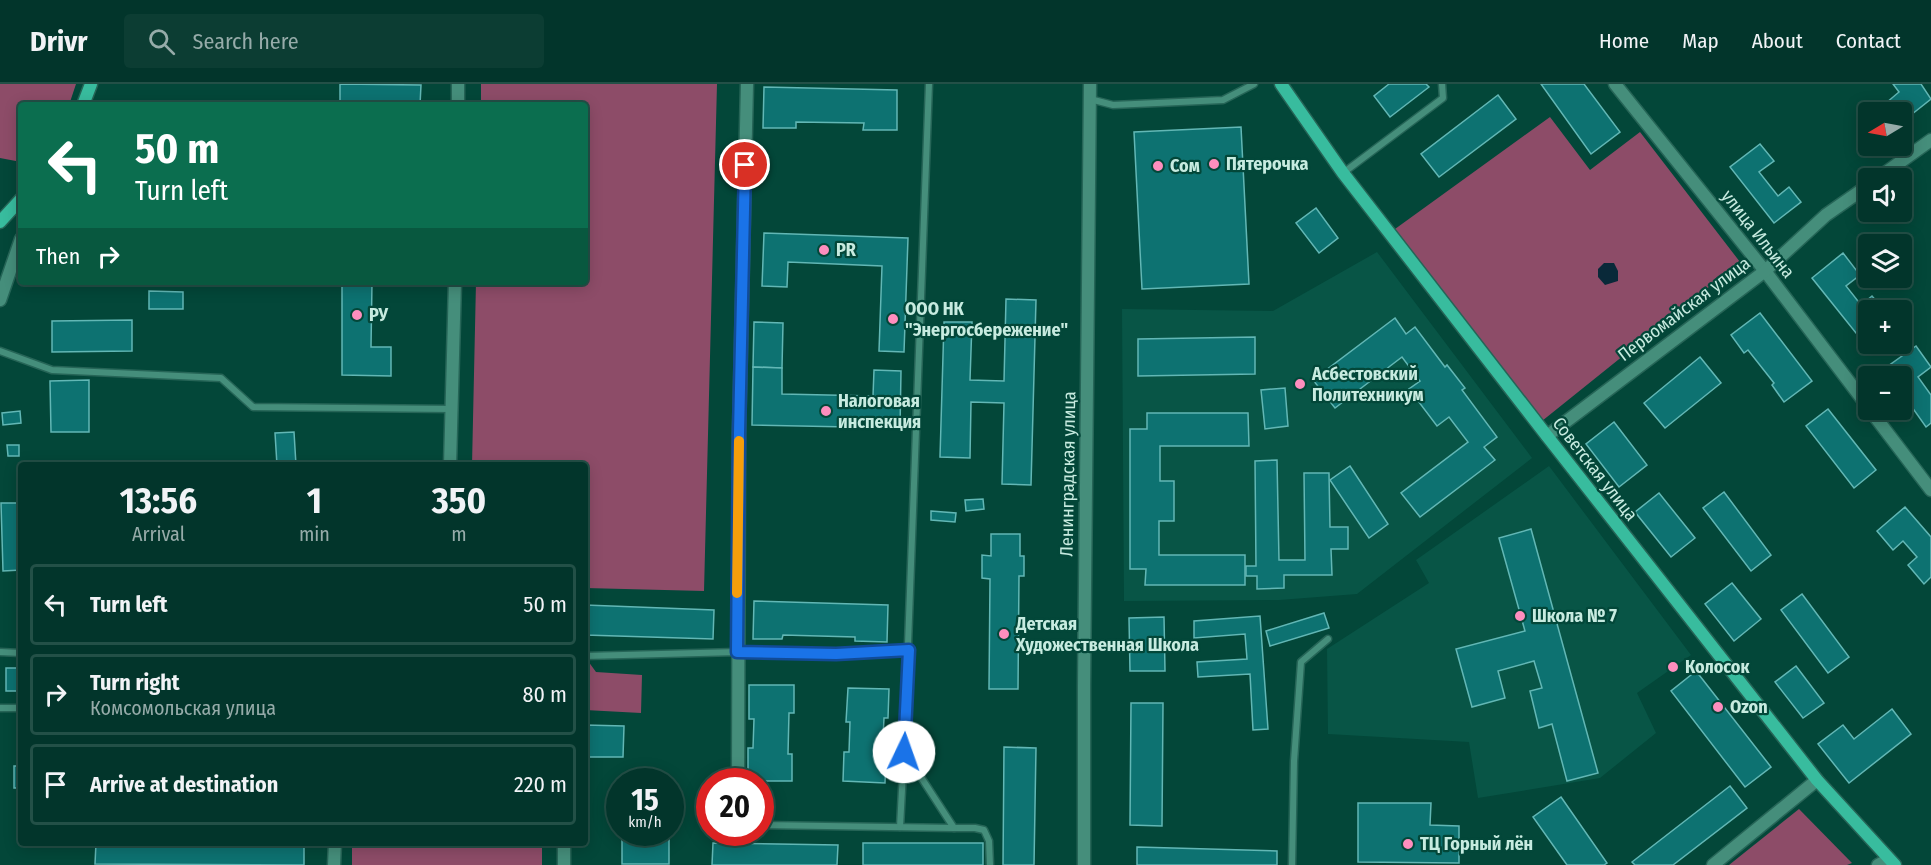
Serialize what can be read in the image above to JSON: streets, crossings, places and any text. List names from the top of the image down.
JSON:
{
  "streets": {
    "street": [
      "улица Ильина",
      "Первомайская улица",
      "Советская улица",
      "Ленинградская улица"
    ]
  },
  "crossings": [
    ["улица Ильина", "Первомайская улица"],
    ["Первомайская улица", "Советская улица"]
  ],
  "places": [
    "Пятерочка",
    "Сом",
    "PR",
    "РУ",
    "ООО НК \"Энергосбережение\"",
    "Асбестовский Политехникум",
    "Налоговая инспекция",
    "Школа № 7",
    "Детская Художественная Школа",
    "Колосок",
    "Ozon",
    "ТЦ Горный лён"
  ],
  "north": "left",
  "page": {
    "header": "Drivr",
    "search": "Search here",
    "nav": [
      "Home",
      "Map",
      "About",
      "Contact"
    ],
    "map_buttons": ["+", "−"],
    "turn": ["50 m", "Turn left"],
    "then": "Then",
    "eta": [
      "13:56",
      "Arrival",
      "1",
      "min",
      "350",
      "m"
    ],
    "list": [
      {
        "name": "Turn left",
        "value": "50 m"
      },
      {
        "name": "Turn right",
        "note": "Комсомольская улица",
        "value": "80 m"
      },
      {
        "name": "Arrive at destination",
        "value": "220 m"
      }
    ],
    "speed": "15 km/h",
    "limit": "20"
  }
}
